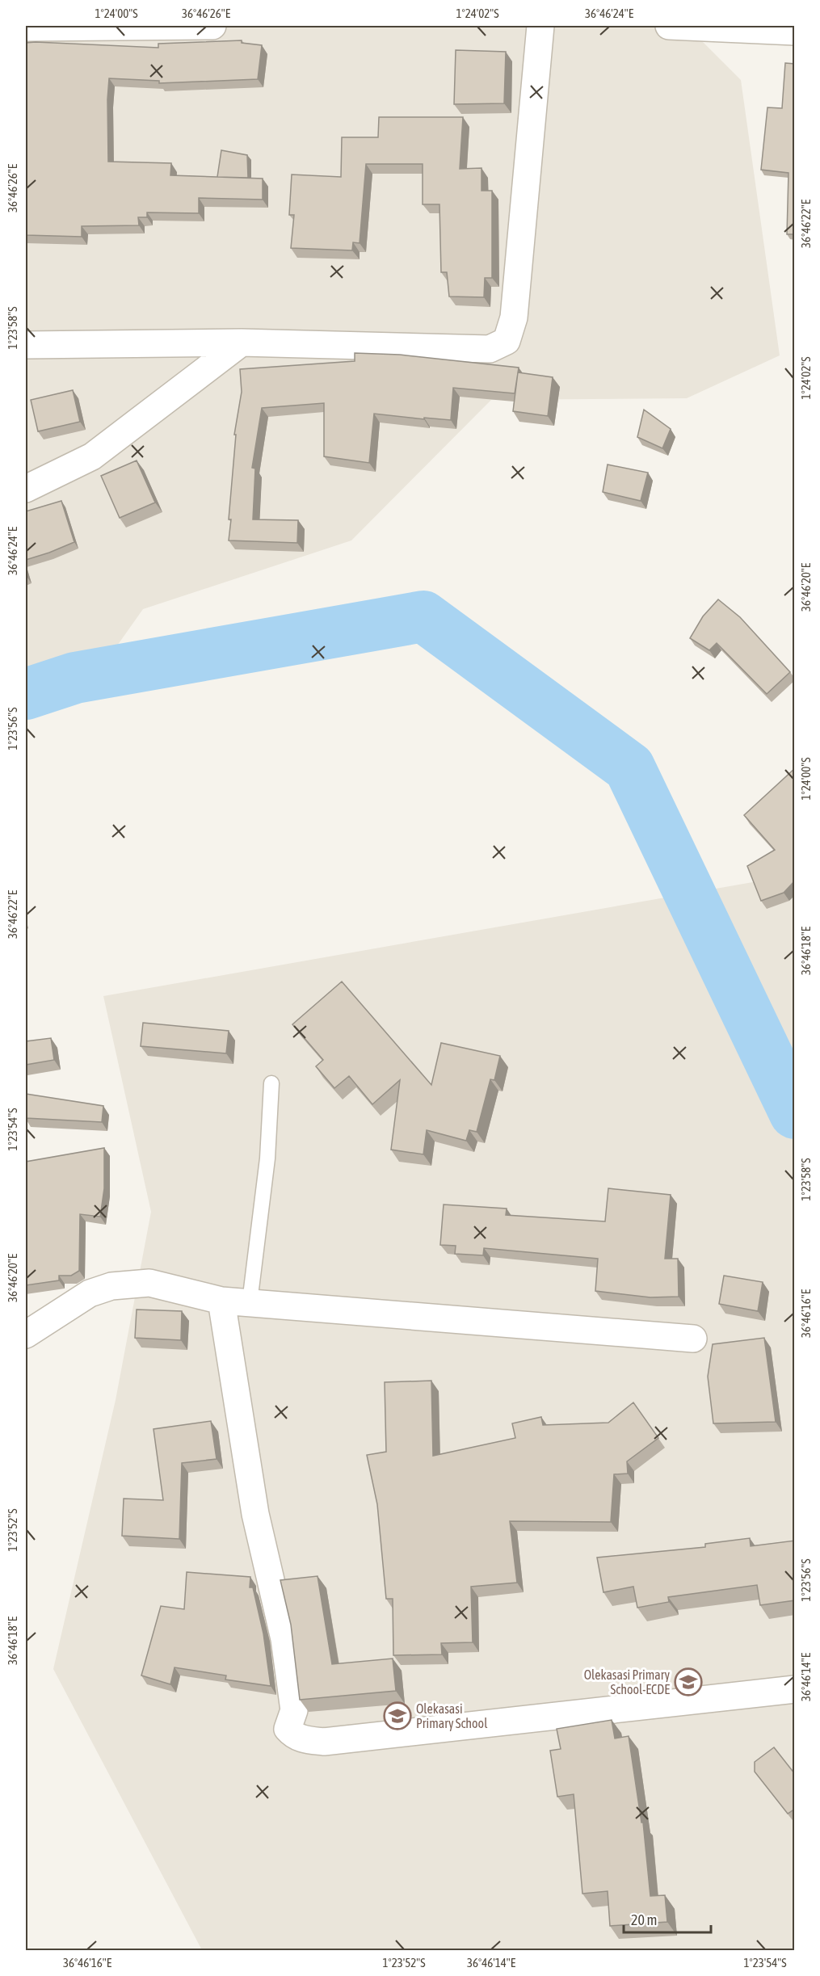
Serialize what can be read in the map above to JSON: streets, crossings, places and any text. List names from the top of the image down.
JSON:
{
  "places": {
    "school or university": ["Olekasasi Primary School-ECDE", "Olekasasi Primary School"]
  },
  "scale_bar": "20 m",
  "coordinates": [
    "1°24'00\"S",
    "36°46'26\"E",
    "1°24'02\"S",
    "36°46'24\"E",
    "36°46'22\"E",
    "1°23'58\"S",
    "36°46'20\"E",
    "1°23'56\"S",
    "36°46'18\"E",
    "1°23'54\"S",
    "36°46'16\"E",
    "1°23'52\"S",
    "36°46'14\"E"
  ]
}
